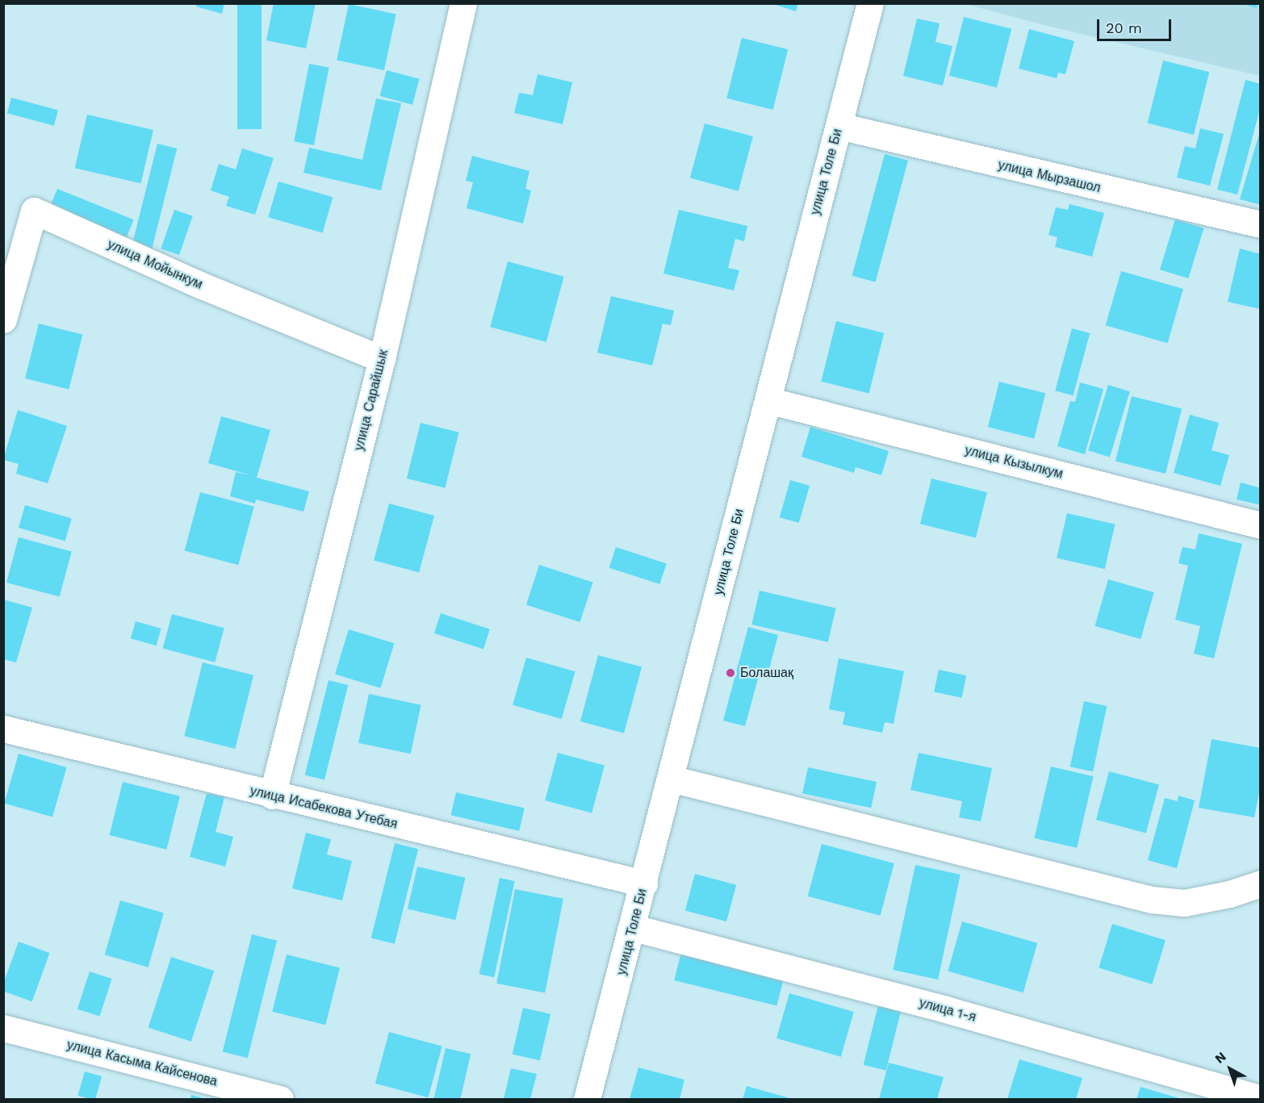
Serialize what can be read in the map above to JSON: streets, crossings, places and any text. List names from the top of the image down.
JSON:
{
  "streets": {
    "street": [
      "улица Толе Би",
      "улица Мырзашол",
      "улица Мойынкум",
      "улица Сарайшык",
      "улица Кызылкум",
      "улица Исабекова Утебая",
      "улица 1-я",
      "улица Касыма Кайсенова"
    ]
  },
  "crossings": [
    ["улица Толе Би", "улица Мырзашол"],
    ["улица Толе Би", "улица Кызылкум"],
    ["улица Толе Би", "улица Исабекова Утебая"],
    ["улица Толе Би", "улица 1-я"],
    ["улица Мойынкум", "улица Сарайшык"],
    ["улица Сарайшык", "улица Исабекова Утебая"]
  ],
  "places": ["Болашақ"],
  "scale_bar": "20 m",
  "north": "top left"
}
